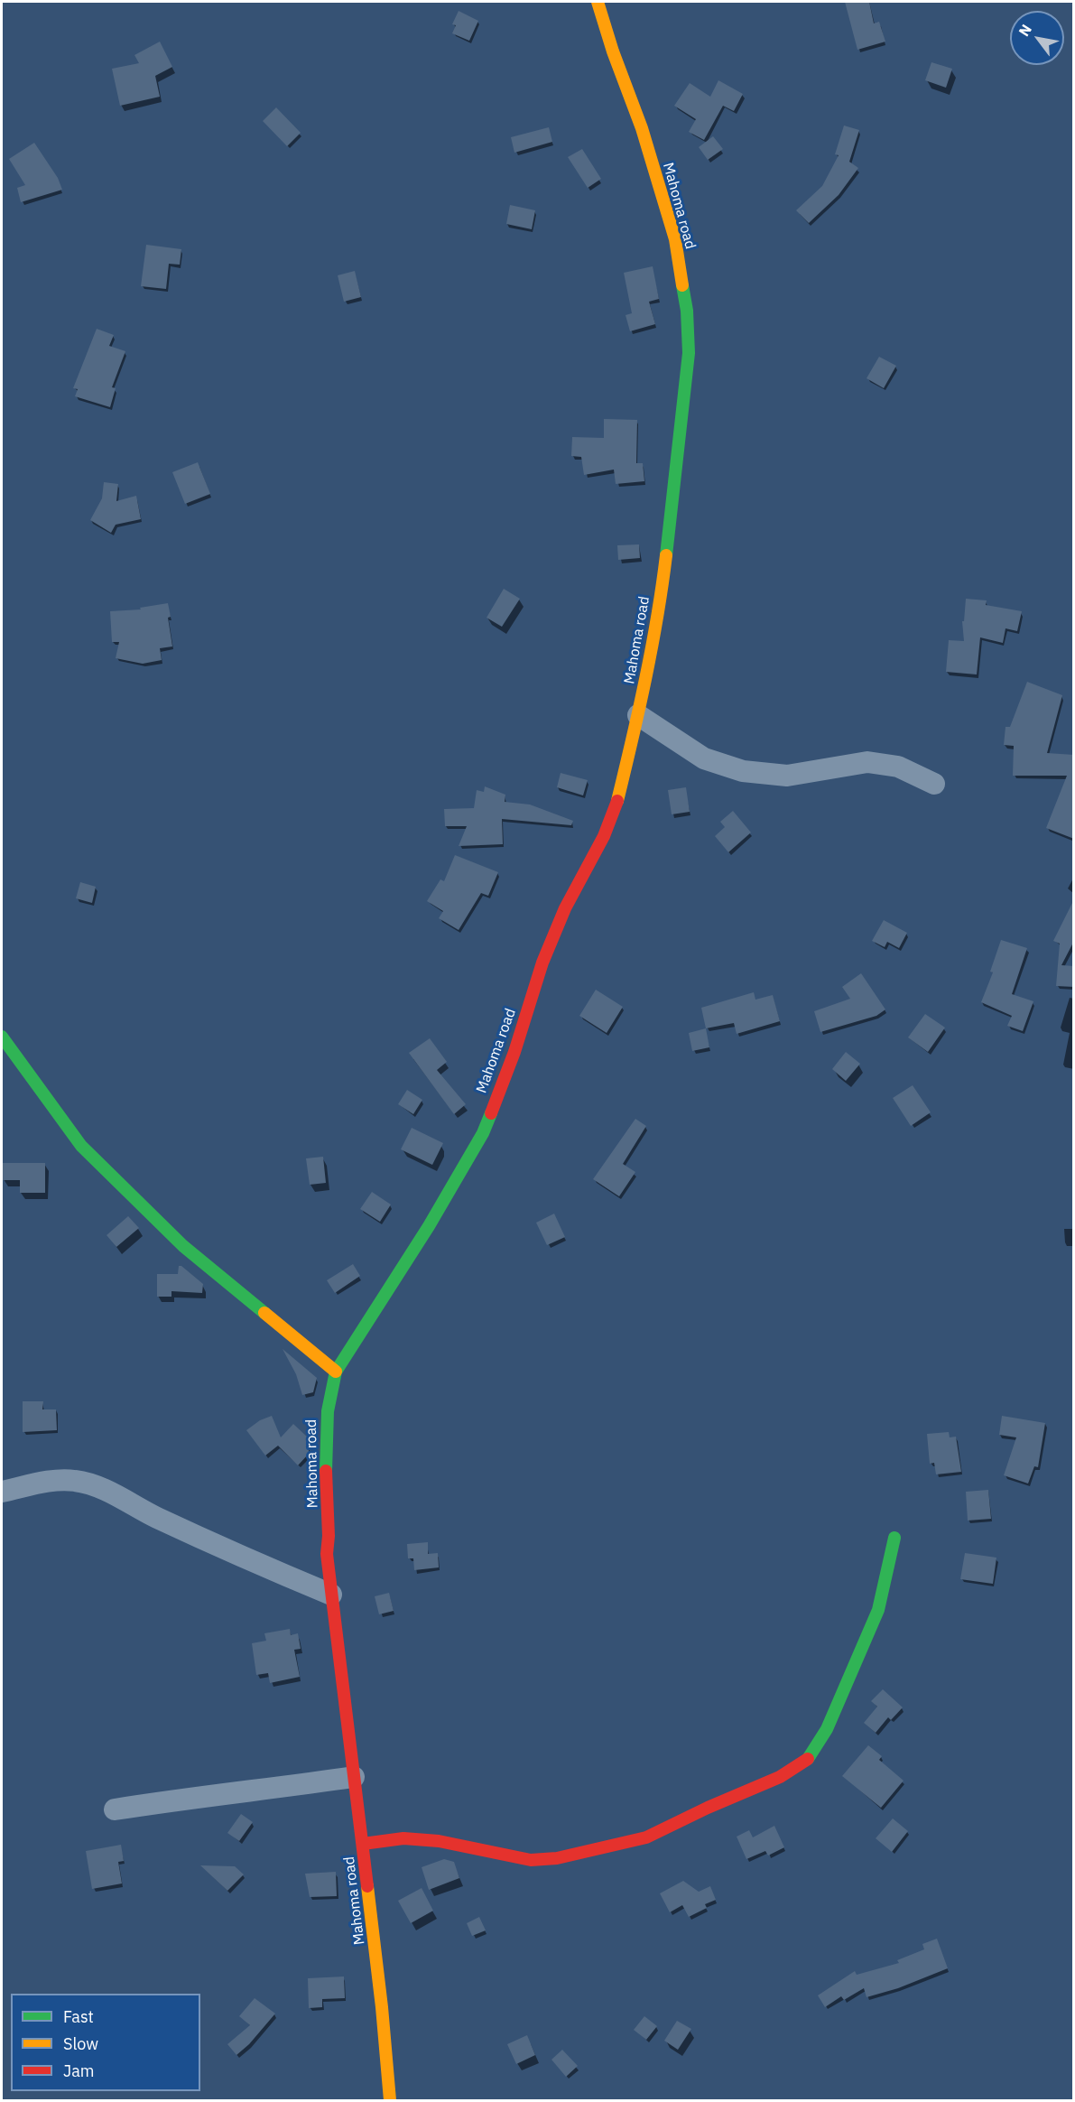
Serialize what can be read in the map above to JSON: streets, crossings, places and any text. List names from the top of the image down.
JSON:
{
  "streets": {
    "street": ["Mahoma road"]
  },
  "legend": ["Fast", "Slow", "Jam"],
  "north": "top left"
}
